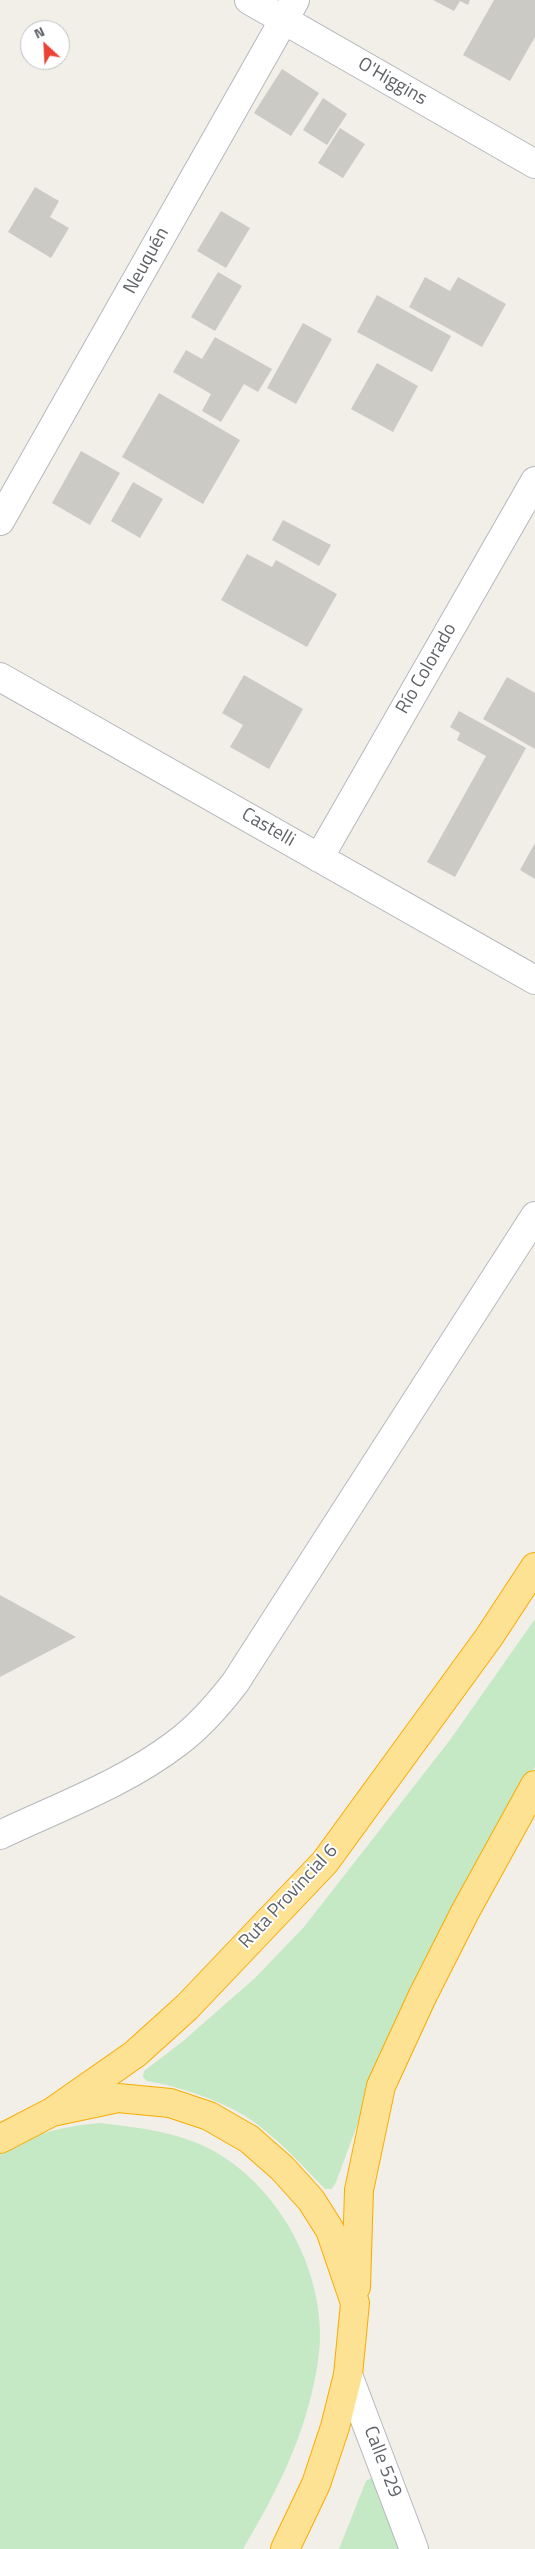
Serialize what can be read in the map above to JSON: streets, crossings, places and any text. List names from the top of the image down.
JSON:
{
  "streets": {
    "highway": ["Ruta Provincial 6"],
    "street": [
      "O'Higgins",
      "Neuquén",
      "Río Colorado",
      "Castelli",
      "Calle 529"
    ]
  },
  "crossings": [
    ["O'Higgins", "Neuquén"],
    ["Río Colorado", "Castelli"]
  ],
  "north": "top left"
}
